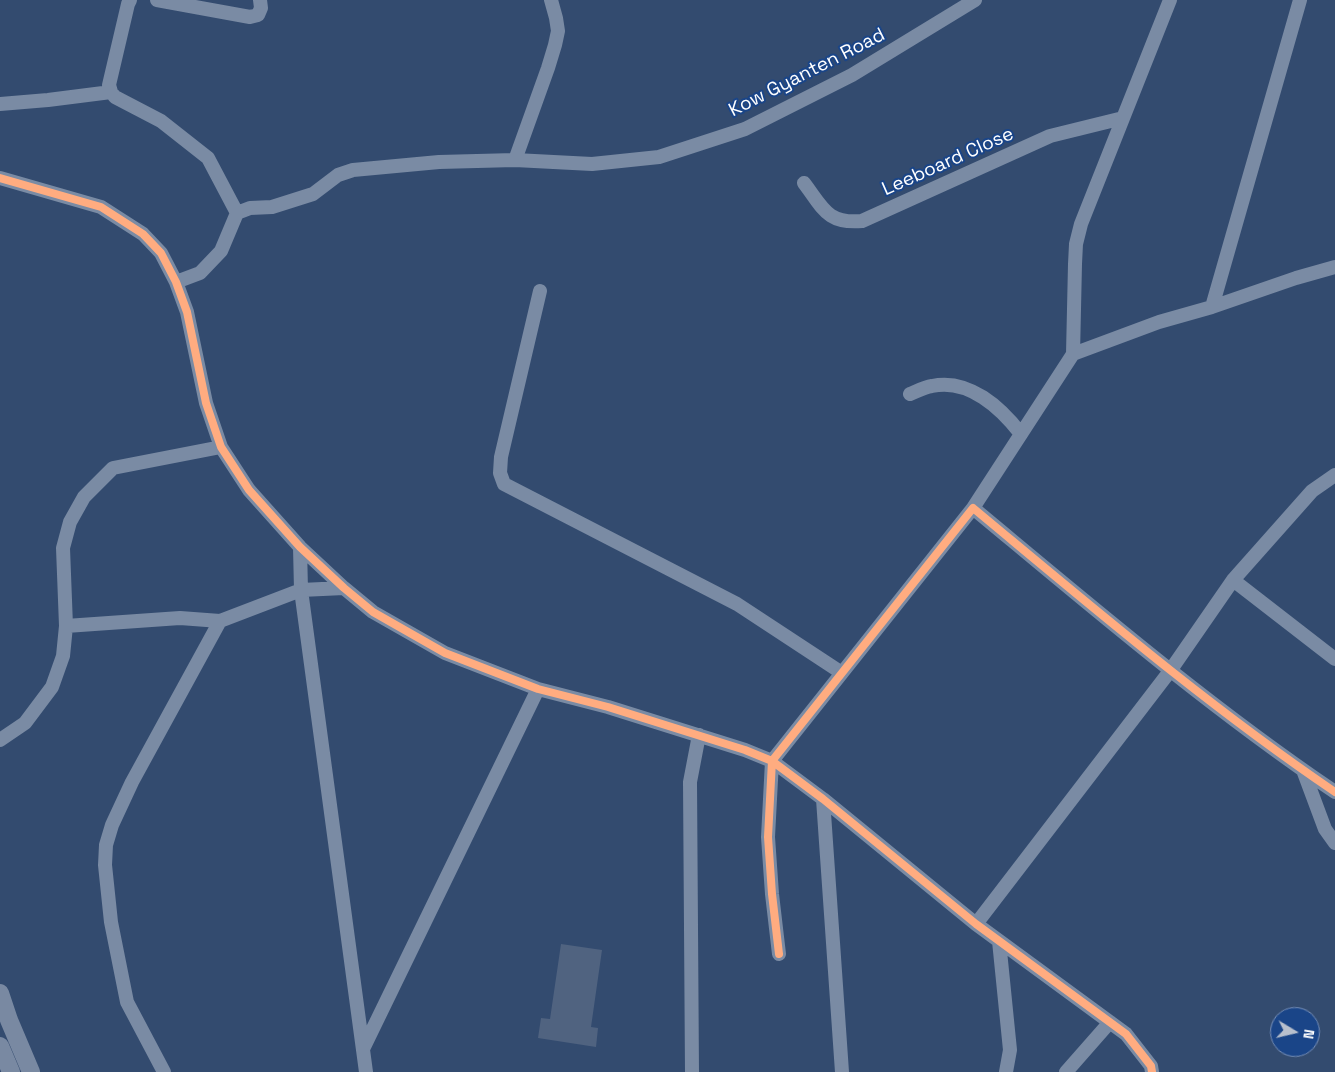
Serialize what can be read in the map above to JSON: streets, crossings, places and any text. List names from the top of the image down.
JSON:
{
  "streets": {
    "street": ["Kow Gyanten Road", "Leeboard Close"]
  },
  "north": "right"
}
